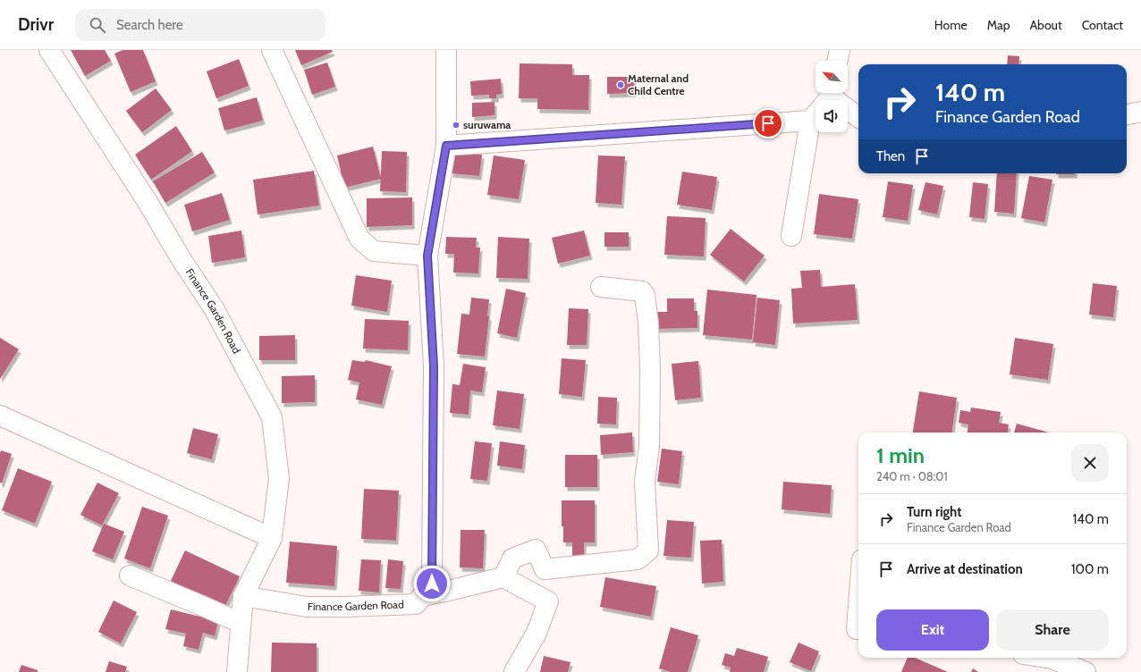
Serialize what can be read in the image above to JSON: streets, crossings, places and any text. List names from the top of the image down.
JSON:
{
  "streets": {
    "street": ["Finance Garden Road"]
  },
  "places": ["Maternal and Child Centre", "suruwama"],
  "north": "top left",
  "page": {
    "header": "Drivr",
    "search": "Search here",
    "nav": [
      "Home",
      "Map",
      "About",
      "Contact"
    ],
    "turn": ["140 m", "Finance Garden Road"],
    "then": "Then",
    "heading": ["1 min", "240 m · 08:01"],
    "list": [
      {
        "name": "Turn right",
        "note": "Finance Garden Road",
        "value": "140 m"
      },
      {
        "name": "Arrive at destination",
        "value": "100 m"
      }
    ],
    "buttons": ["Exit", "Share"]
  }
}
